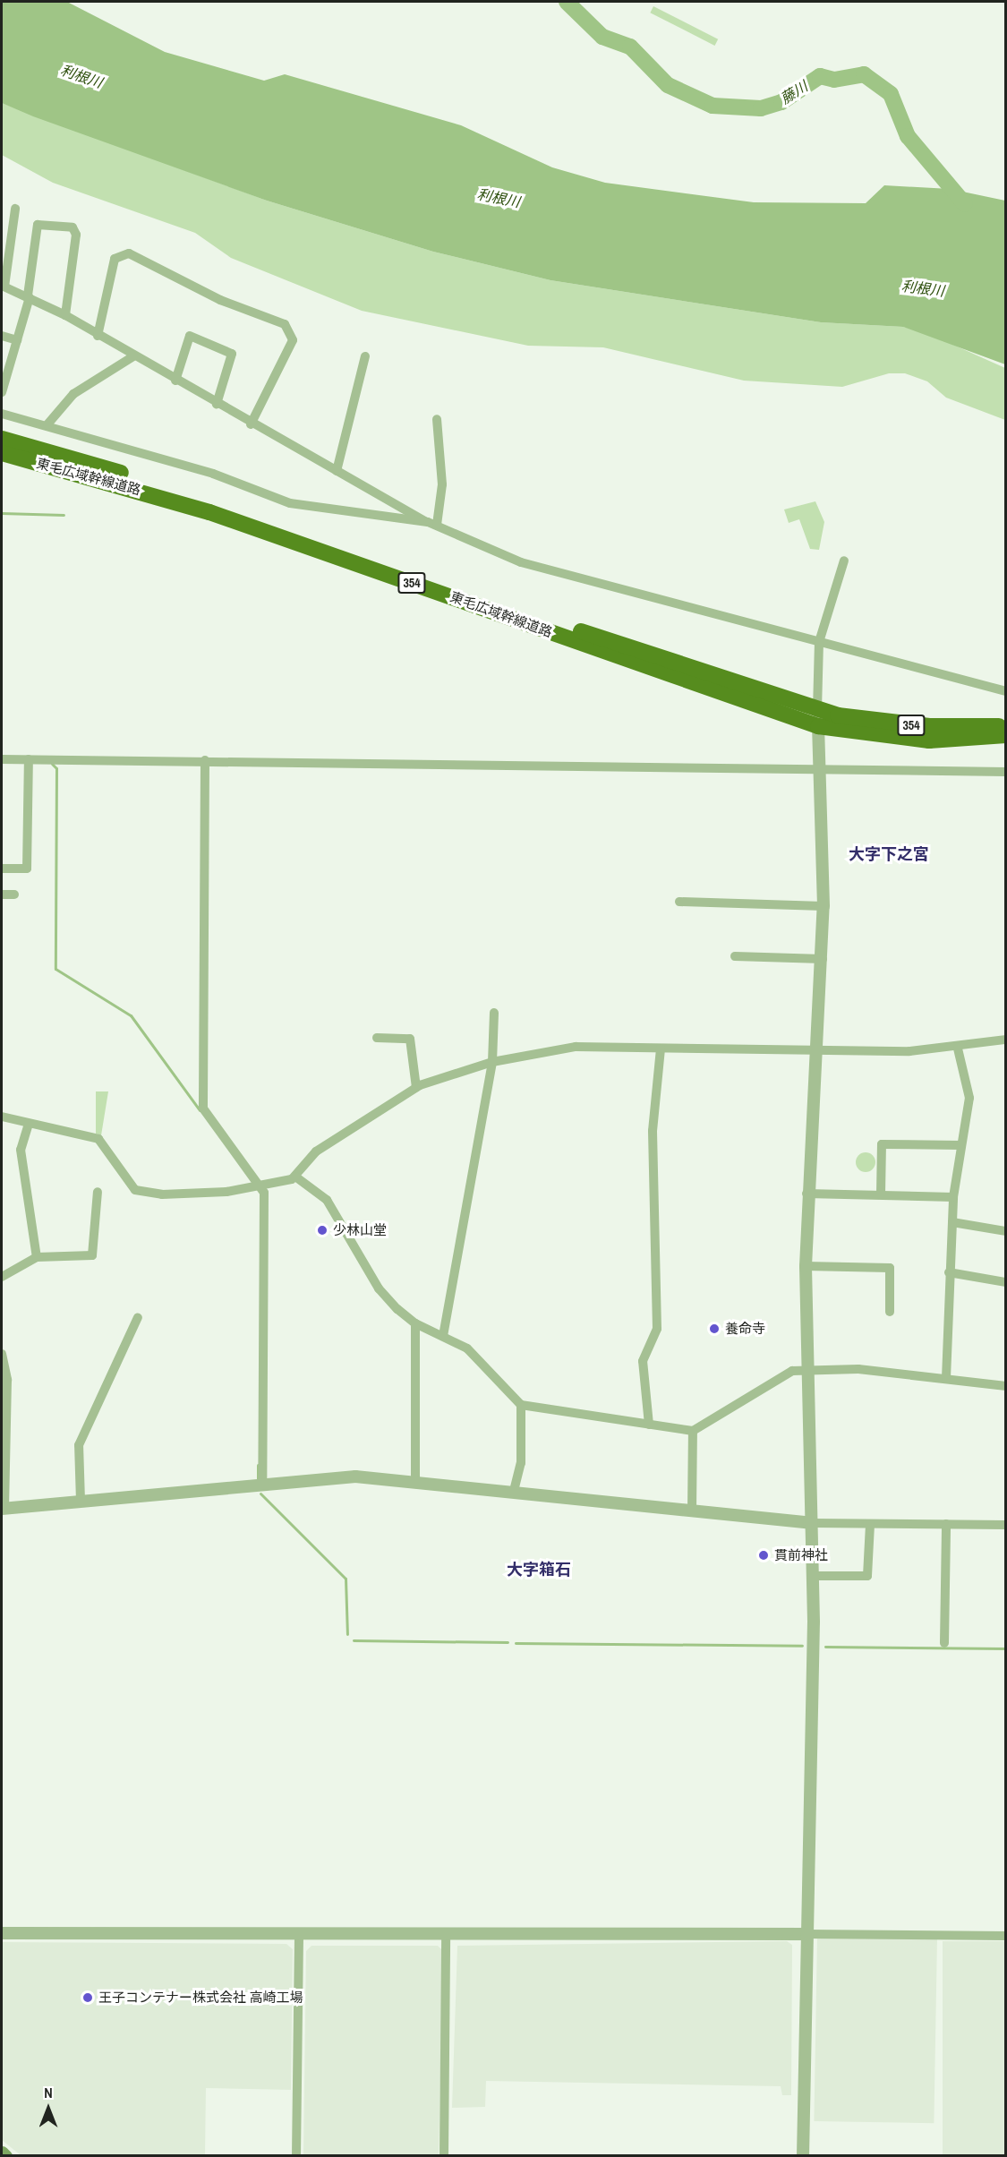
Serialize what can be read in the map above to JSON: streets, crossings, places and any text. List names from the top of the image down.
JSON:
{
  "streets": {
    "highway": ["東毛広域幹線道路", "354"]
  },
  "districts": ["大字下之宮", "大字箱石"],
  "water": ["利根川", "藤川"],
  "places": [
    "少林山堂",
    "養命寺",
    "貫前神社",
    "王子コンテナー株式会社 高崎工場"
  ],
  "north": "top"
}
